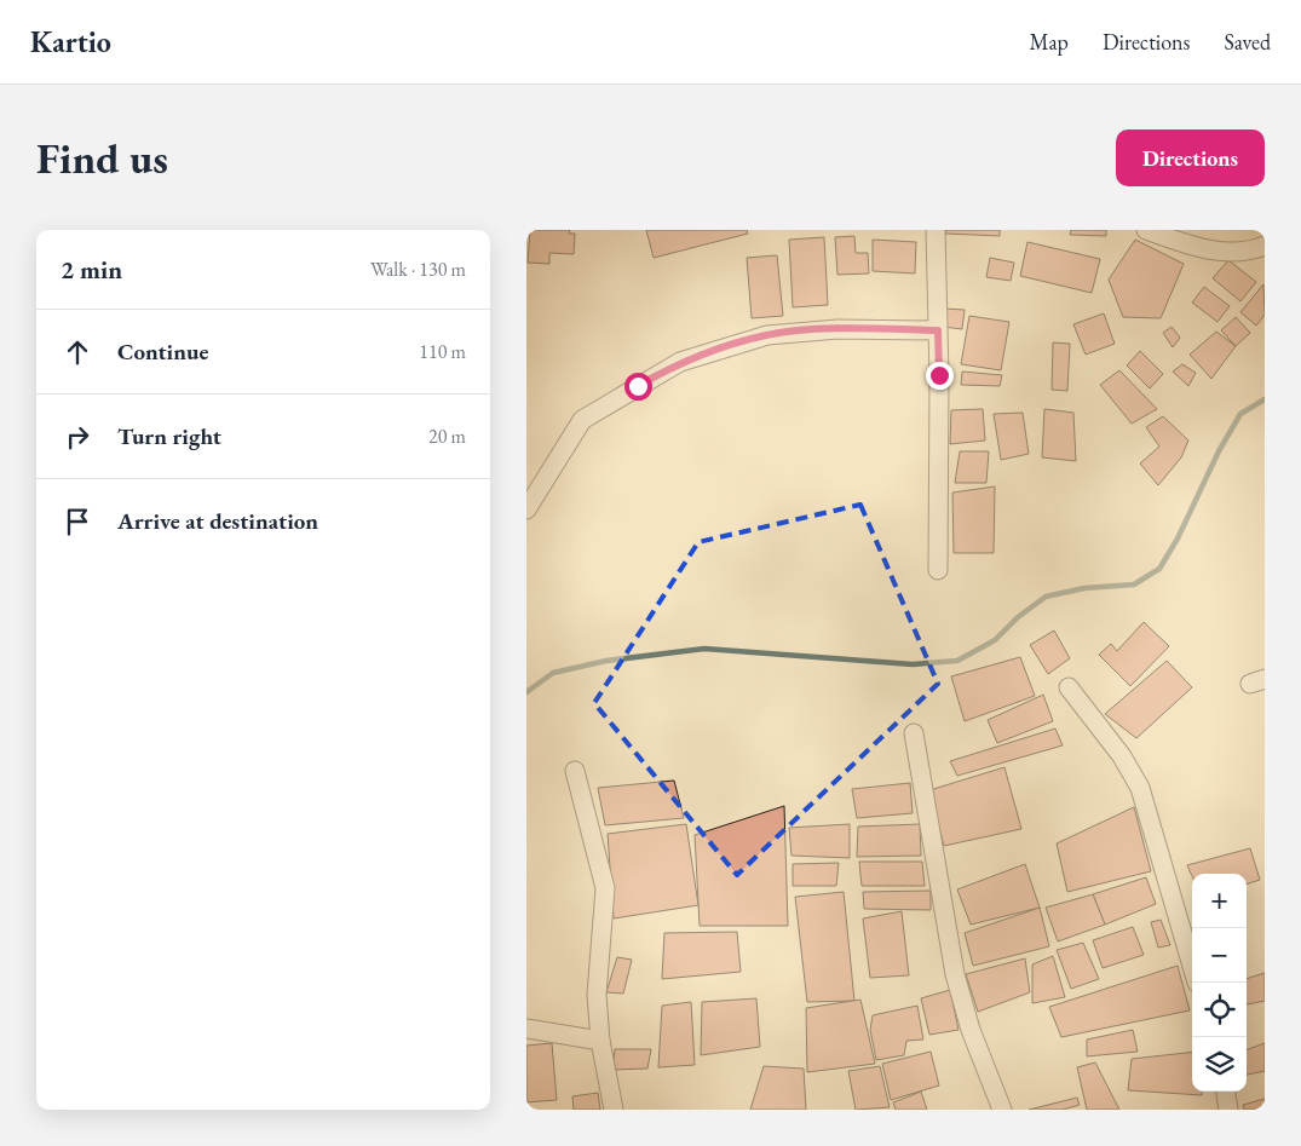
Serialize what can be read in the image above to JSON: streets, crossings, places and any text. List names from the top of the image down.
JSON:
{
  "page": {
    "header": "Kartio",
    "nav": ["Map", "Directions", "Saved"],
    "buttons": "Directions",
    "title": "Find us",
    "heading": ["2 min", "Walk · 130 m"],
    "list": [
      ["Continue", "110 m"],
      ["Turn right", "20 m"],
      "Arrive at destination"
    ],
    "map_buttons": ["+", "−"]
  }
}
